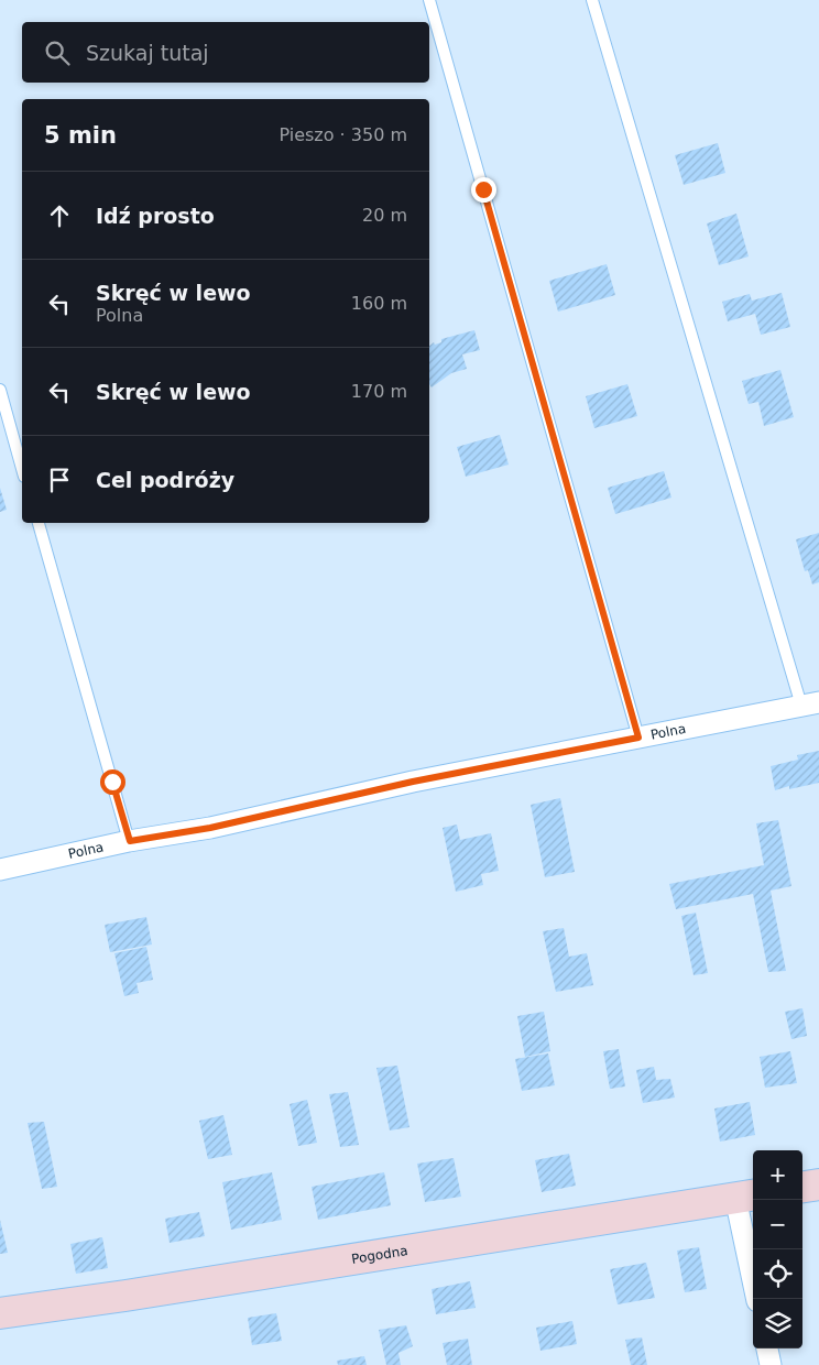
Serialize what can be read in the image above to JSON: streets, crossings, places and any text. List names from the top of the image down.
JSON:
{
  "streets": {
    "street": ["Polna", "Pogodna"]
  },
  "page": {
    "search": "Szukaj tutaj",
    "heading": ["5 min", "Pieszo · 350 m"],
    "list": [
      ["Idź prosto", "20 m"],
      ["Skręć w lewo", "Polna", "160 m"],
      ["Skręć w lewo", "170 m"],
      "Cel podróży"
    ],
    "map_buttons": ["+", "−"]
  }
}
